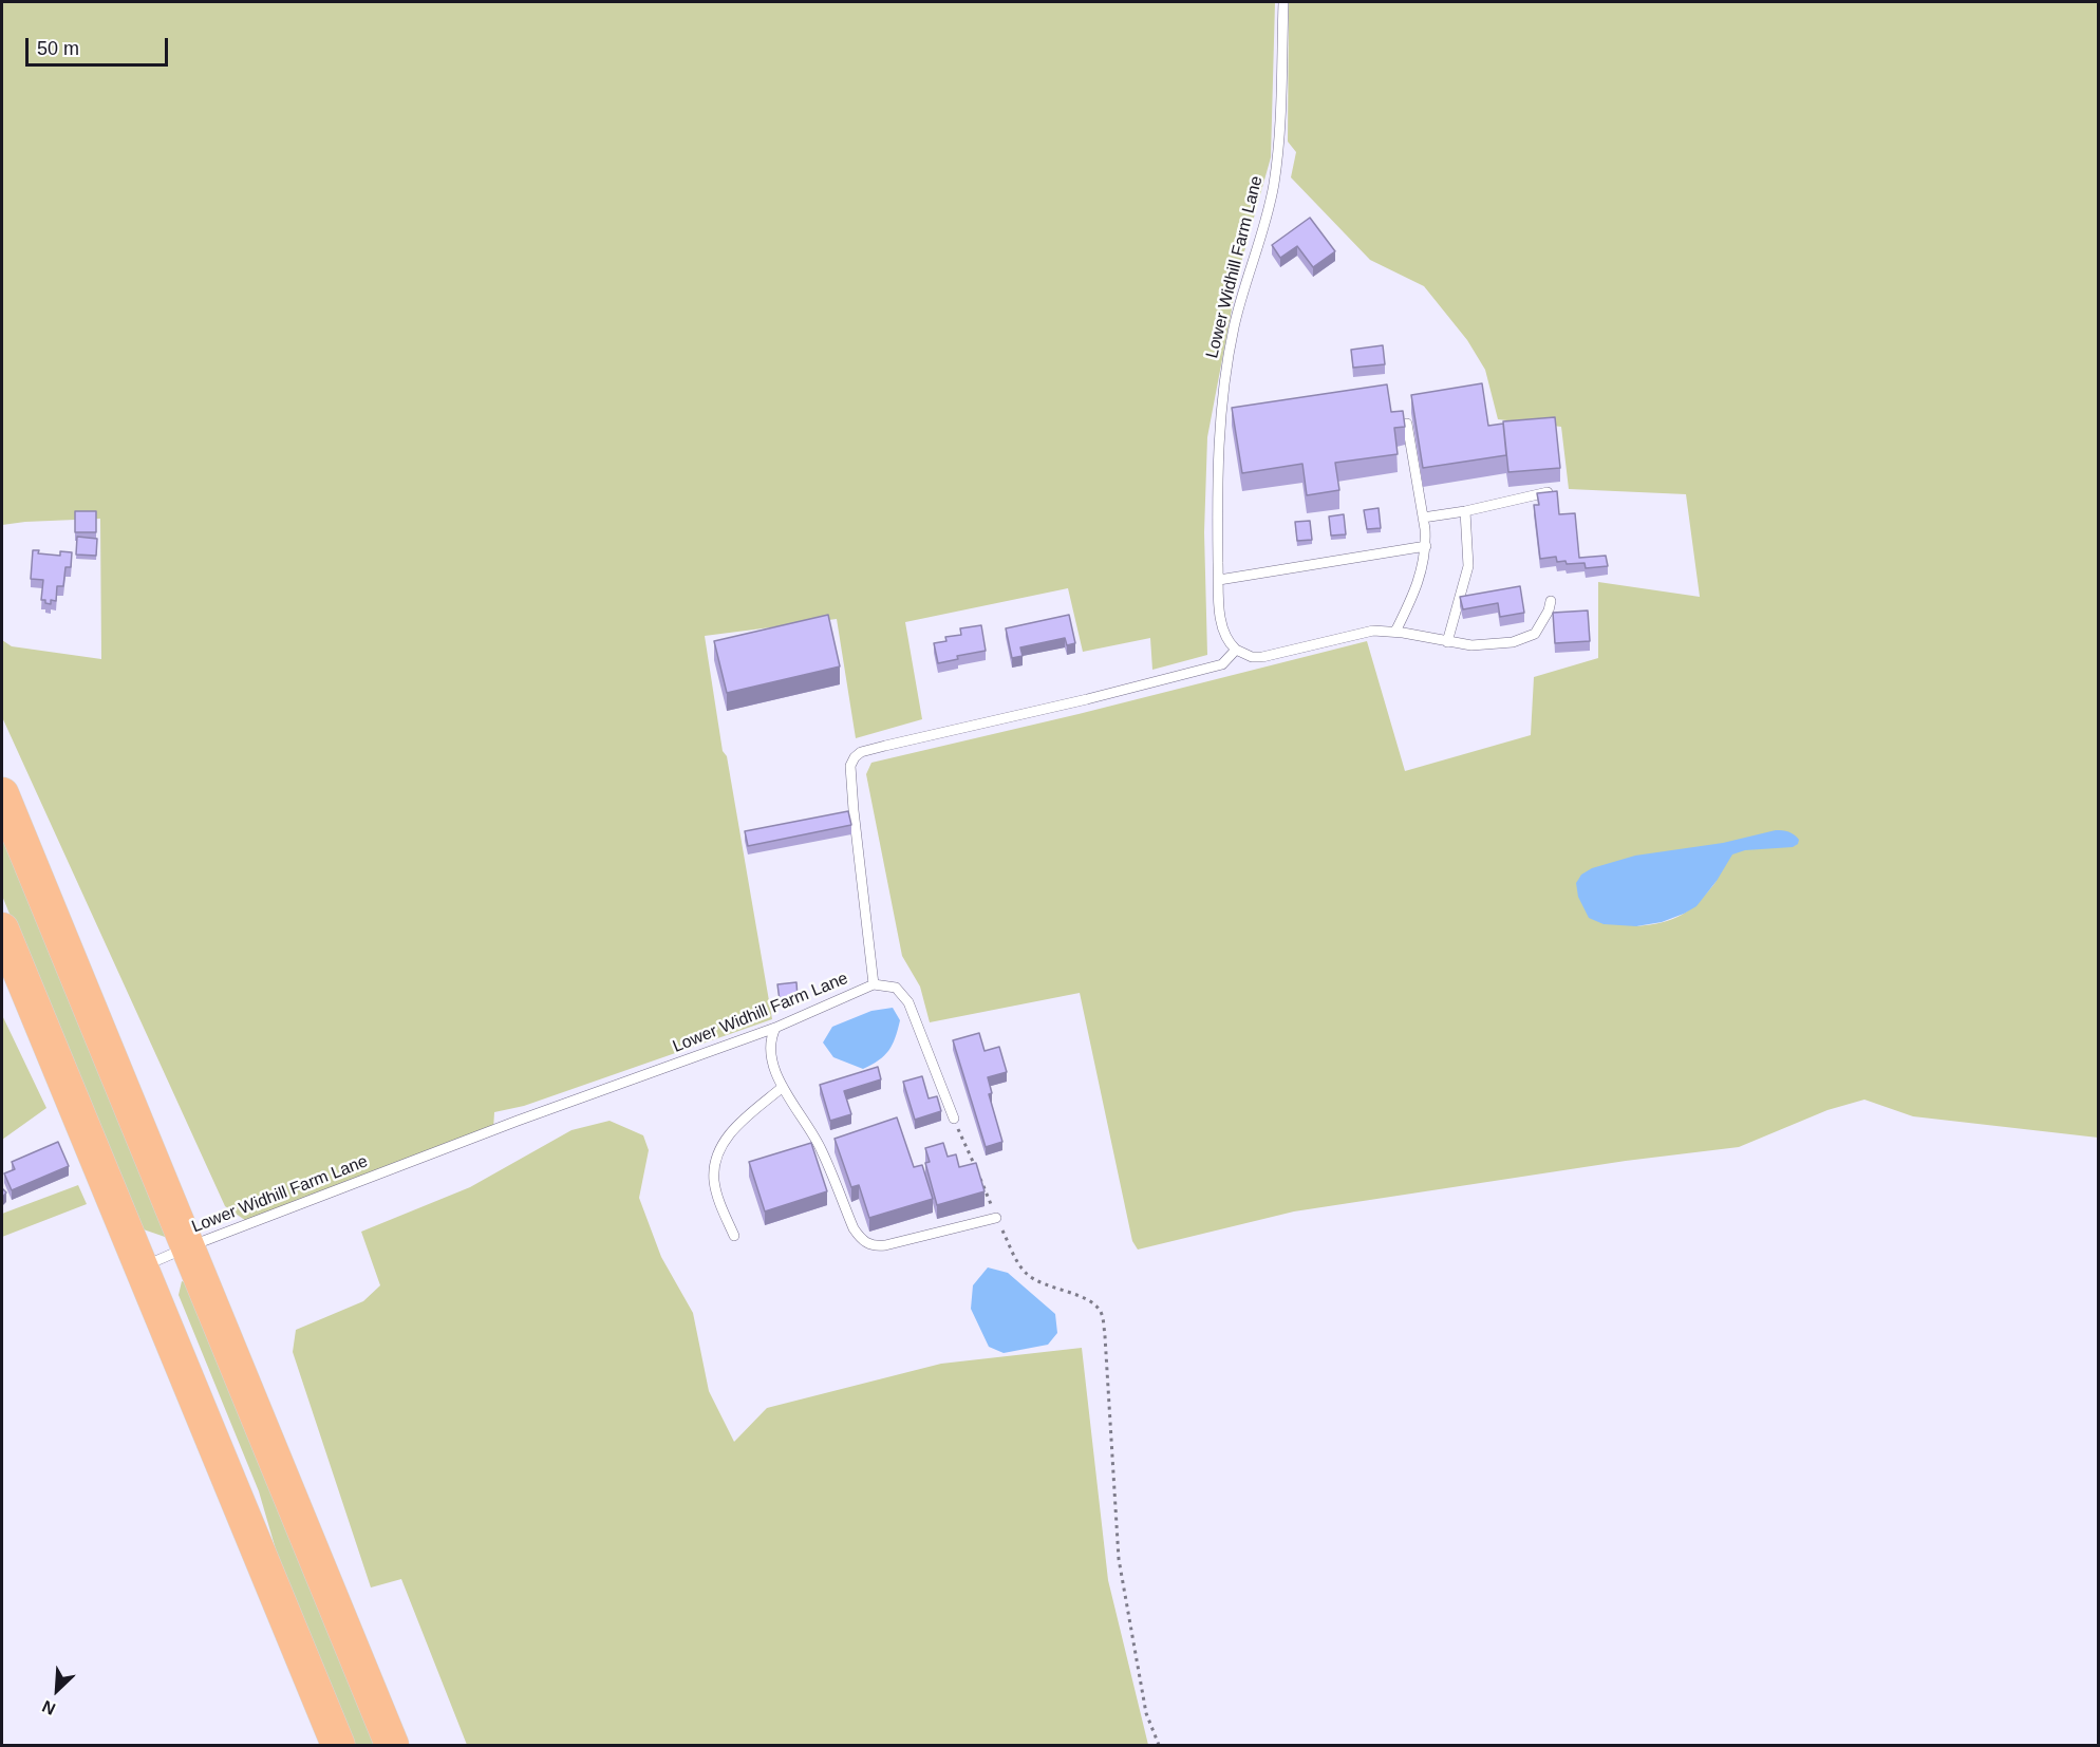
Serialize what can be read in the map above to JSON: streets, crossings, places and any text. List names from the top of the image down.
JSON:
{
  "streets": {
    "lane": ["Lower Widhill Farm Lane"]
  },
  "scale_bar": "50 m",
  "north": "bottom left"
}
